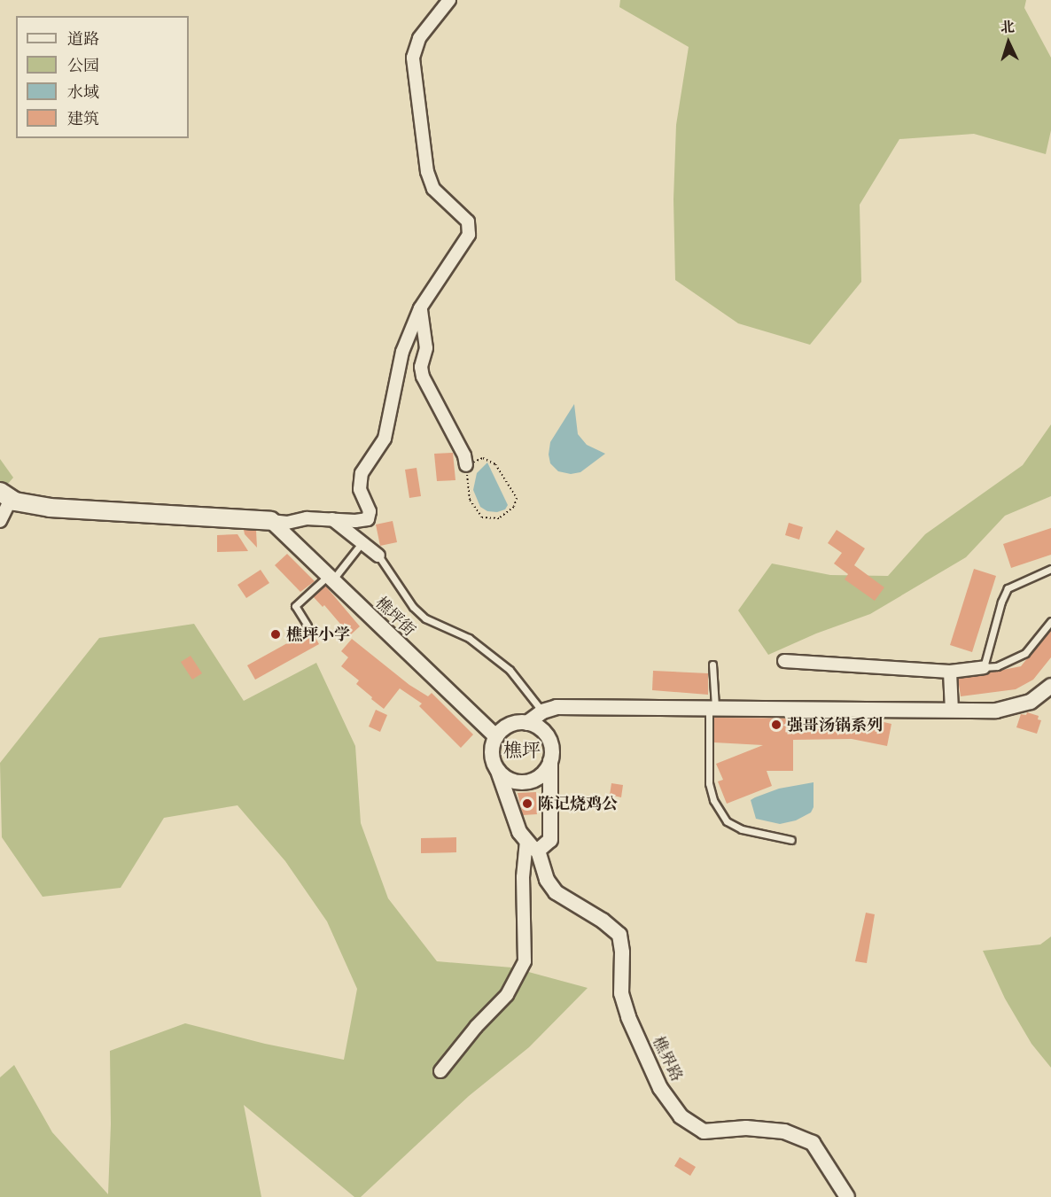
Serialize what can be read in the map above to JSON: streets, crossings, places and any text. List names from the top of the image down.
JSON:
{
  "streets": {
    "street": ["樵坪街", "樵界路"]
  },
  "districts": ["樵坪"],
  "places": ["樵坪小学", "强哥汤锅系列", "陈记烧鸡公"],
  "legend": [
    "道路",
    "公园",
    "水域",
    "建筑"
  ],
  "north": "top"
}
